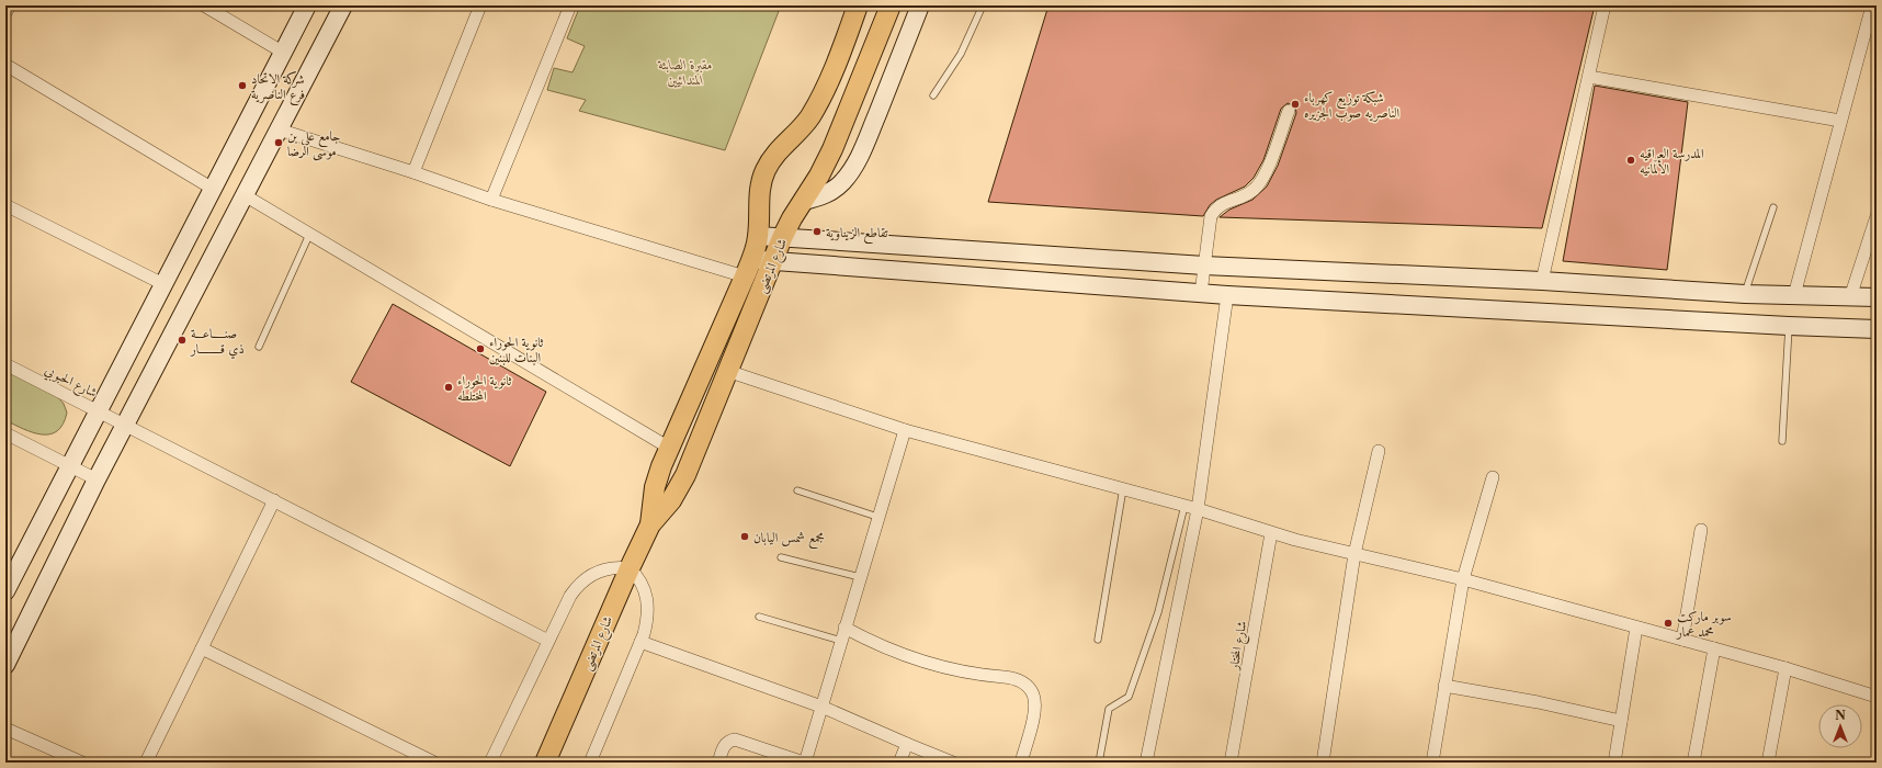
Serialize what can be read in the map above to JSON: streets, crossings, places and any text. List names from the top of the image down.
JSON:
{
  "streets": {
    "main road": ["شارع المرتضى"],
    "street": ["شارع الحبوبي", "شارع المختار"]
  },
  "parks": ["مقبرة الصابئة المندائيين"],
  "places": [
    "شركة الاتحاد فرع الناصرية",
    "شبكة توزيع كهرباء الناصريه صوب الجزيره",
    "جامع علي بن موسى الرضا",
    "المدرسة العراقيه الألمانيه",
    "تقاطع الزيناوية",
    "صنـــــاعـــة ذي قـــــــــار",
    "ثانوية الحوراء البنات للبنين",
    "ثانوية الحوراء المختلطه",
    "مجمع شمس اليابان",
    "سوبر ماركت محمد عمار"
  ],
  "north": "top"
}
